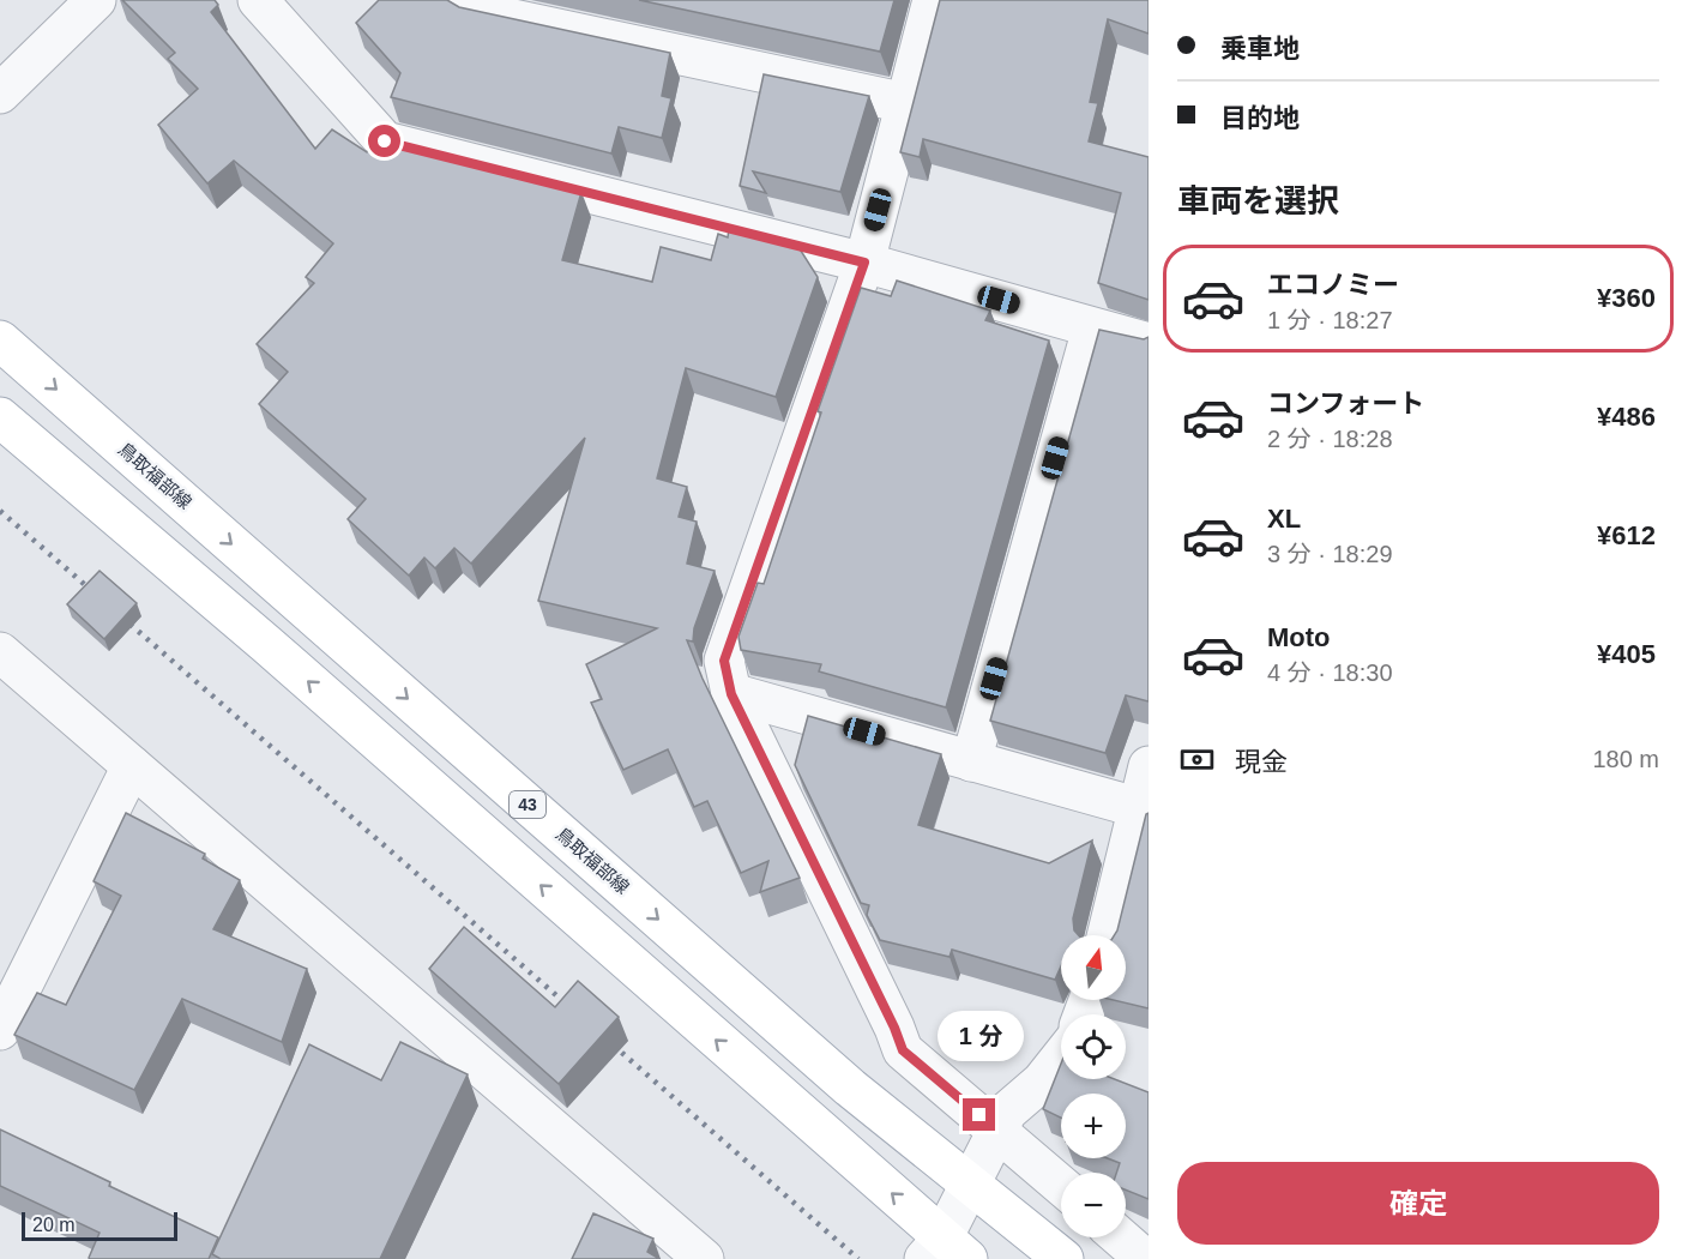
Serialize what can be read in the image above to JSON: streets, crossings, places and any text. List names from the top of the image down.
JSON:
{
  "streets": {
    "main road": ["鳥取福部線", "43"]
  },
  "scale_bar": "20 m",
  "north": "top",
  "page": {
    "banner": ["乗車地", "目的地"],
    "heading": "車両を選択",
    "list": [
      {
        "name": "エコノミー",
        "note": "1 分 · 18:27",
        "value": "¥360"
      },
      {
        "name": "コンフォート",
        "note": "2 分 · 18:28",
        "value": "¥486"
      },
      {
        "name": "XL",
        "note": "3 分 · 18:29",
        "value": "¥612"
      },
      {
        "name": "Moto",
        "note": "4 分 · 18:30",
        "value": "¥405"
      }
    ],
    "pay": ["現金", "180 m"],
    "map_buttons": ["+", "−"],
    "bubble": "1 分",
    "buttons": "確定",
    "scale": "20 m"
  }
}
